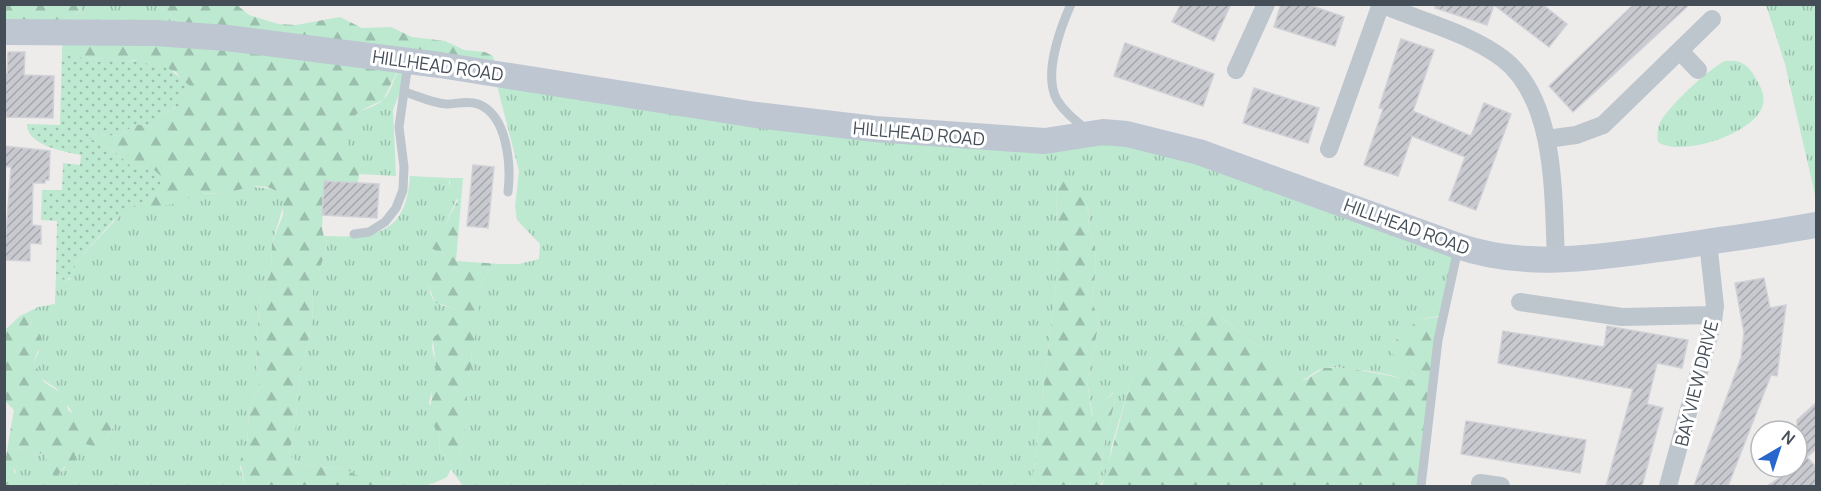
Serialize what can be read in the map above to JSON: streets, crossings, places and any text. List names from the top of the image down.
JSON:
{
  "streets": {
    "street": ["HILLHEAD ROAD", "BAY VIEW DRIVE"]
  },
  "crossings": [
    ["HILLHEAD ROAD", "BAY VIEW DRIVE"]
  ],
  "north": "top right"
}
